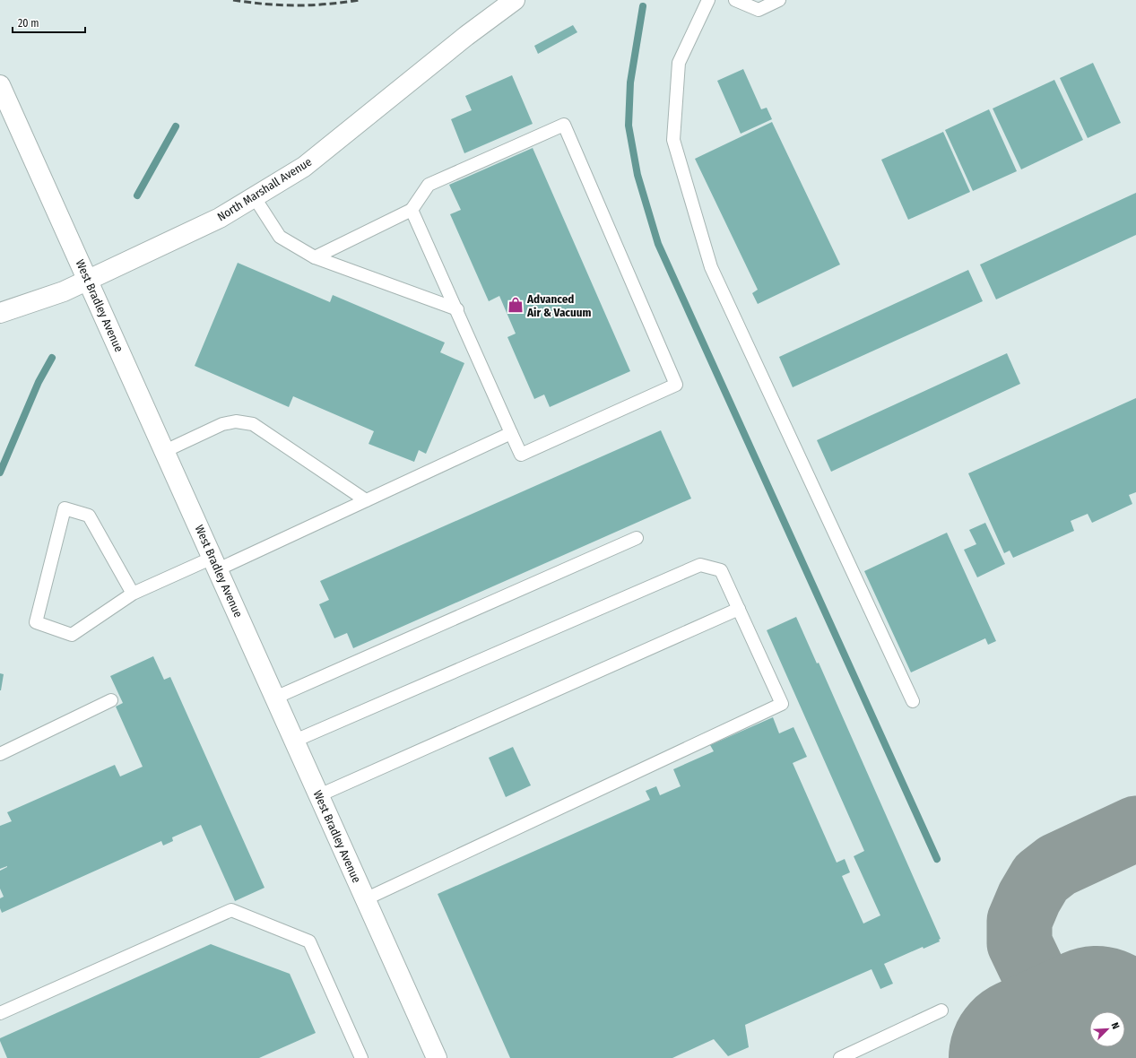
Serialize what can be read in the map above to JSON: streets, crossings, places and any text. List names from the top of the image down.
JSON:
{
  "streets": {
    "main road": ["North Marshall Avenue", "West Bradley Avenue"]
  },
  "crossings": [
    ["North Marshall Avenue", "West Bradley Avenue"]
  ],
  "places": {
    "shop": ["Advanced Air & Vacuum"]
  },
  "scale_bar": "20 m",
  "north": "top right"
}
